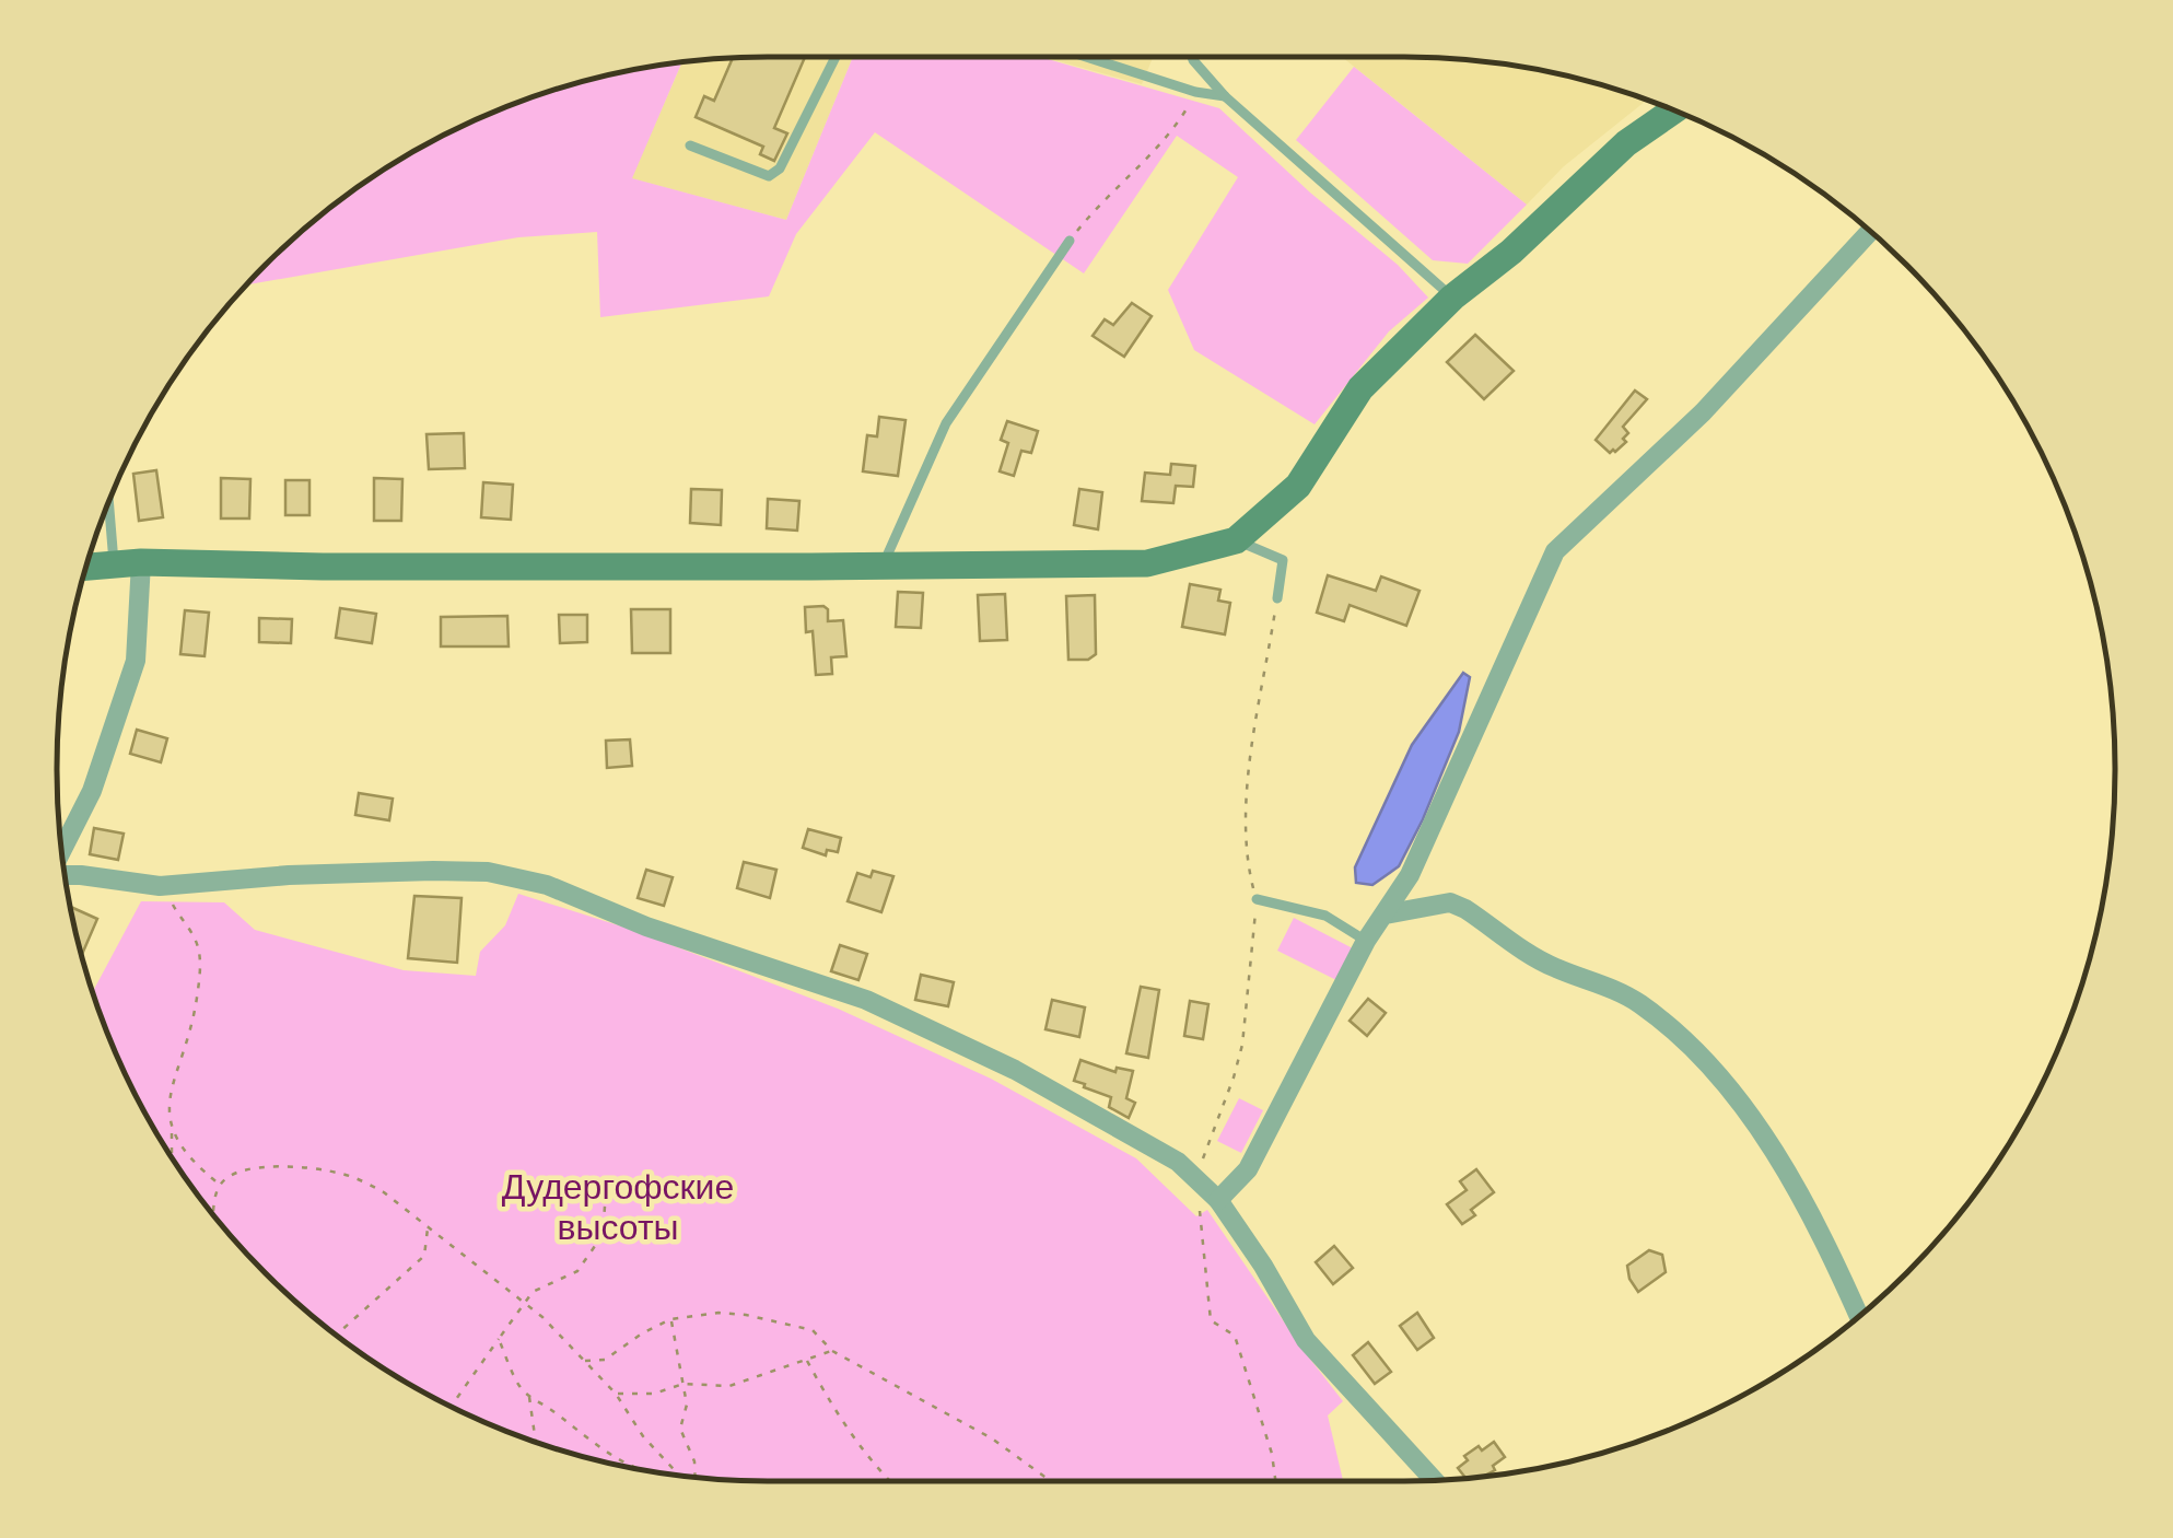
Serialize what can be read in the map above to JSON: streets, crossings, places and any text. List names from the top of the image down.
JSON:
{
  "parks": ["Дудергофские высоты"]
}
